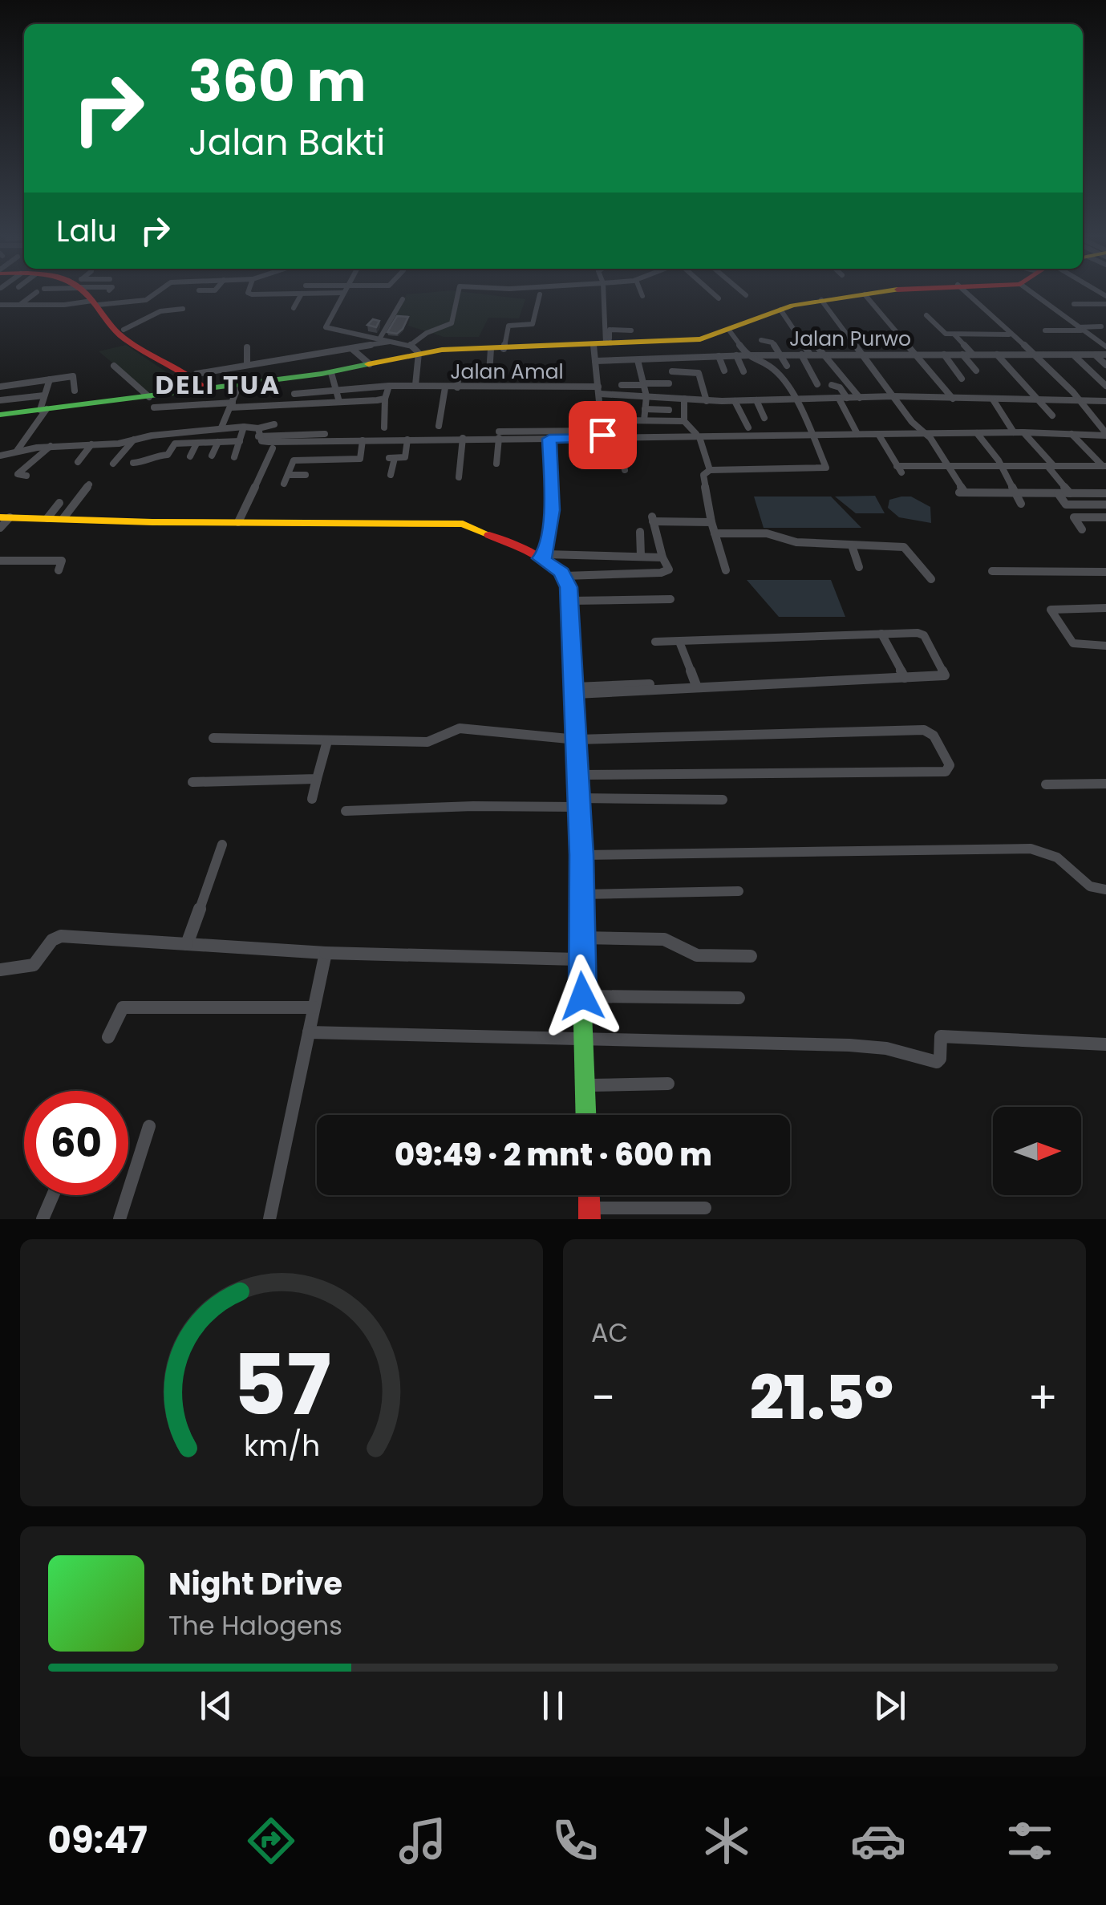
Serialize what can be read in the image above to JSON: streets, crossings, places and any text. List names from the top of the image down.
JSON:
{
  "streets": {
    "street": ["Jalan Purwo", "Jalan Amal"]
  },
  "districts": ["DELI TUA"],
  "north": "right",
  "page": {
    "turn": ["360 m", "Jalan Bakti"],
    "then": "Lalu",
    "limit": "60",
    "trip": "09:49 · 2 mnt · 600 m",
    "tile": "AC",
    "heat": ["−", "21.5°", "+"],
    "song": ["Night Drive", "The Halogens"],
    "tabs": "09:47",
    "gauge": ["57", "km/h"]
  }
}
